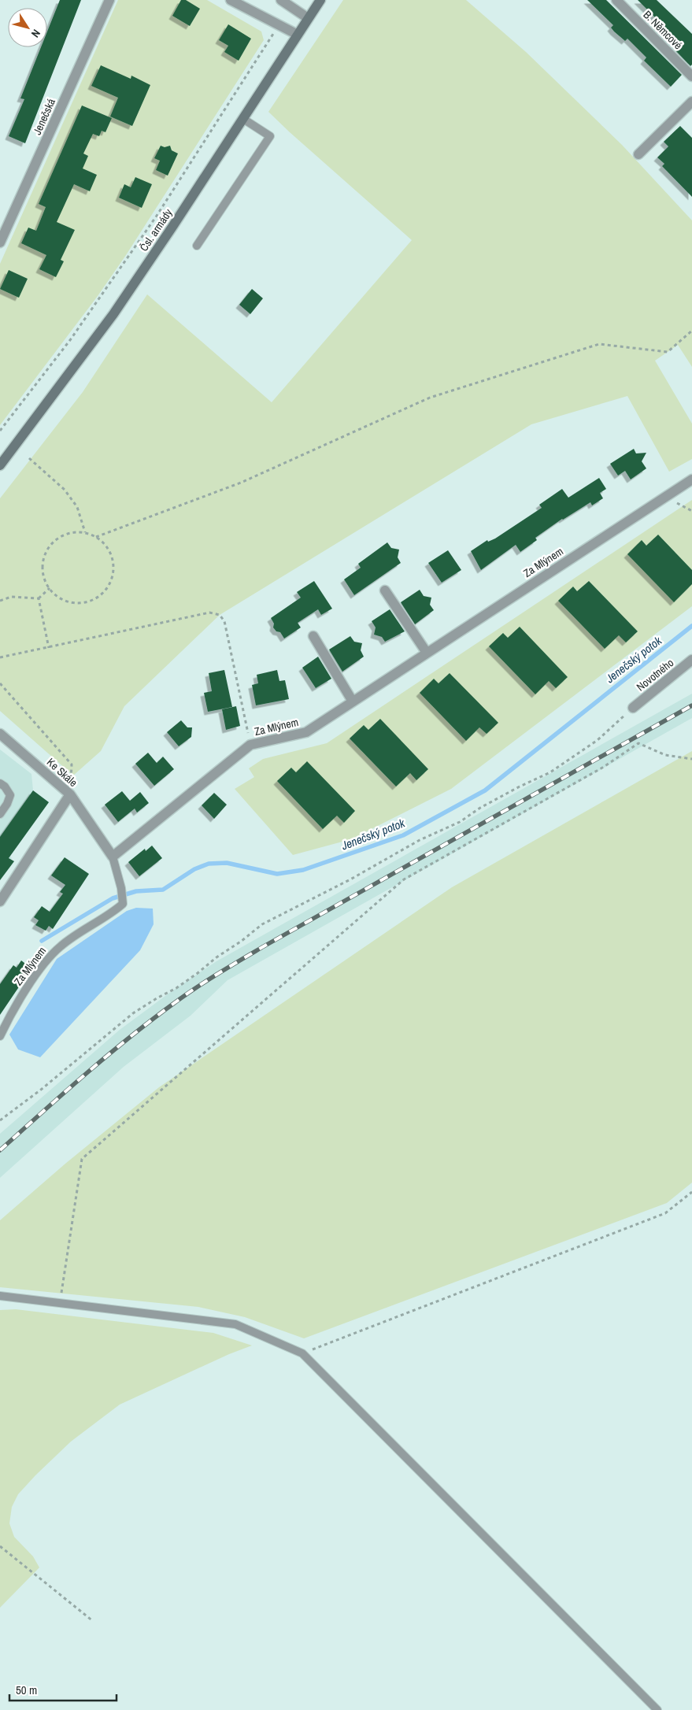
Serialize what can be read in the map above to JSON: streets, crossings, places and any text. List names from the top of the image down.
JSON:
{
  "streets": {
    "main road": ["Čsl. armády"],
    "street": [
      "B. Němcové",
      "Jenečská",
      "Za Mlýnem",
      "Novotného",
      "Ke Skále"
    ]
  },
  "crossings": [
    ["Za Mlýnem", "Ke Skále"]
  ],
  "water": ["Jenečský potok"],
  "scale_bar": "50 m",
  "north": "bottom right"
}
